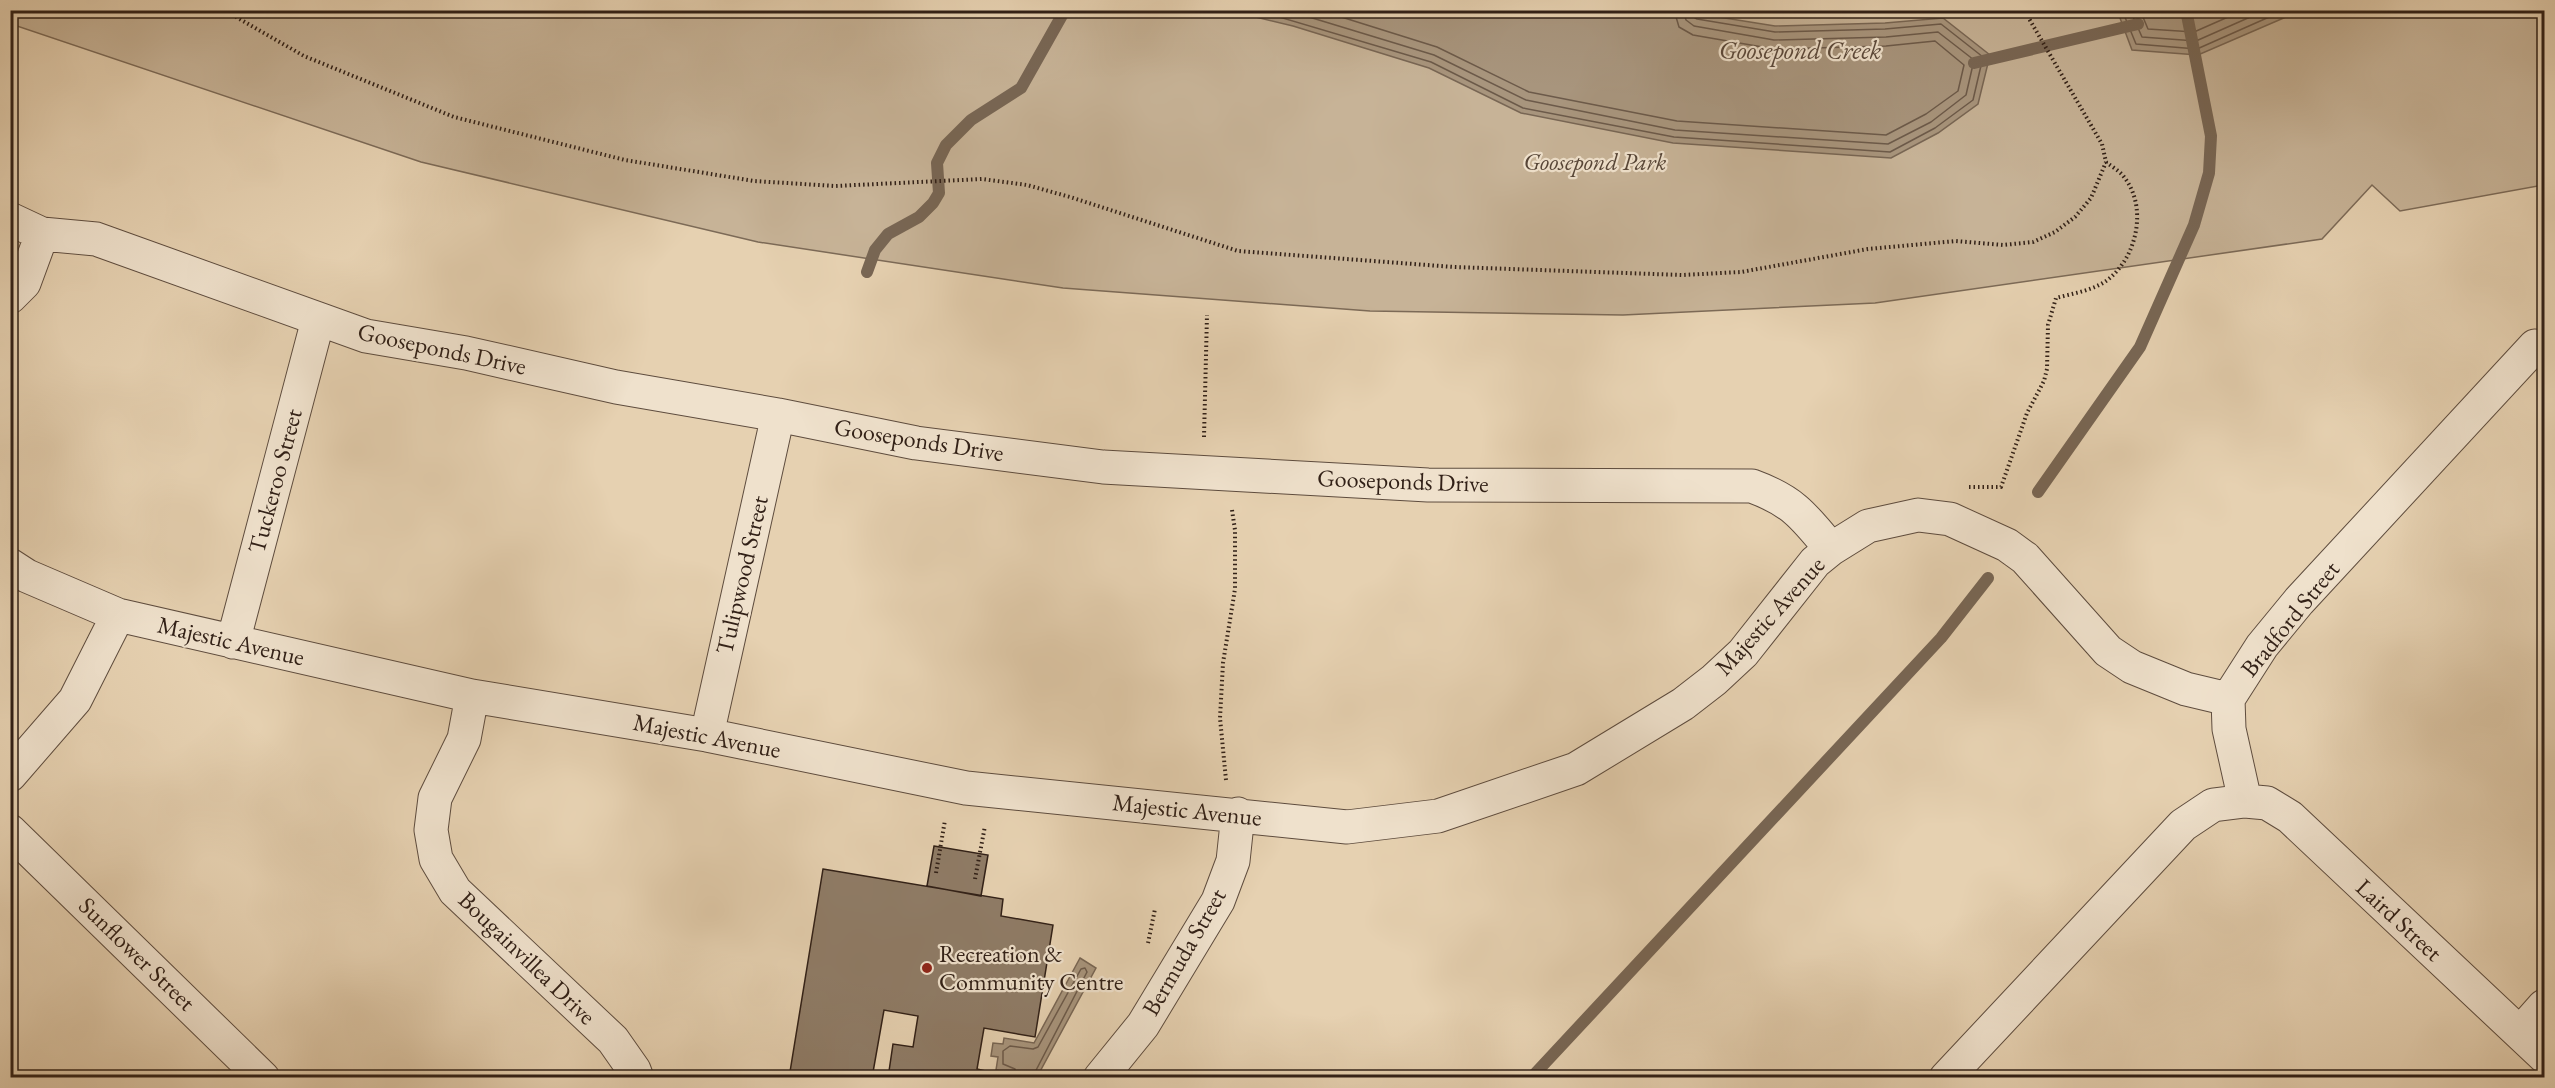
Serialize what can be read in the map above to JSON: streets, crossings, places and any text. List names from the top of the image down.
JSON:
{
  "streets": {
    "street": [
      "Gooseponds Drive",
      "Tuckeroo Street",
      "Tulipwood Street",
      "Majestic Avenue",
      "Bradford Street",
      "Laird Street",
      "Bermuda Street",
      "Sunflower Street",
      "Bougainvillea Drive"
    ]
  },
  "crossings": [
    ["Gooseponds Drive", "Tuckeroo Street"],
    ["Gooseponds Drive", "Tulipwood Street"],
    ["Gooseponds Drive", "Majestic Avenue"],
    ["Tuckeroo Street", "Majestic Avenue"],
    ["Tulipwood Street", "Majestic Avenue"],
    ["Majestic Avenue", "Bradford Street"],
    ["Majestic Avenue", "Bermuda Street"],
    ["Majestic Avenue", "Bougainvillea Drive"],
    ["Bradford Street", "Laird Street"]
  ],
  "water": ["Goosepond Creek"],
  "parks": ["Goosepond Park"],
  "places": ["Recreation & Community Centre"]
}
